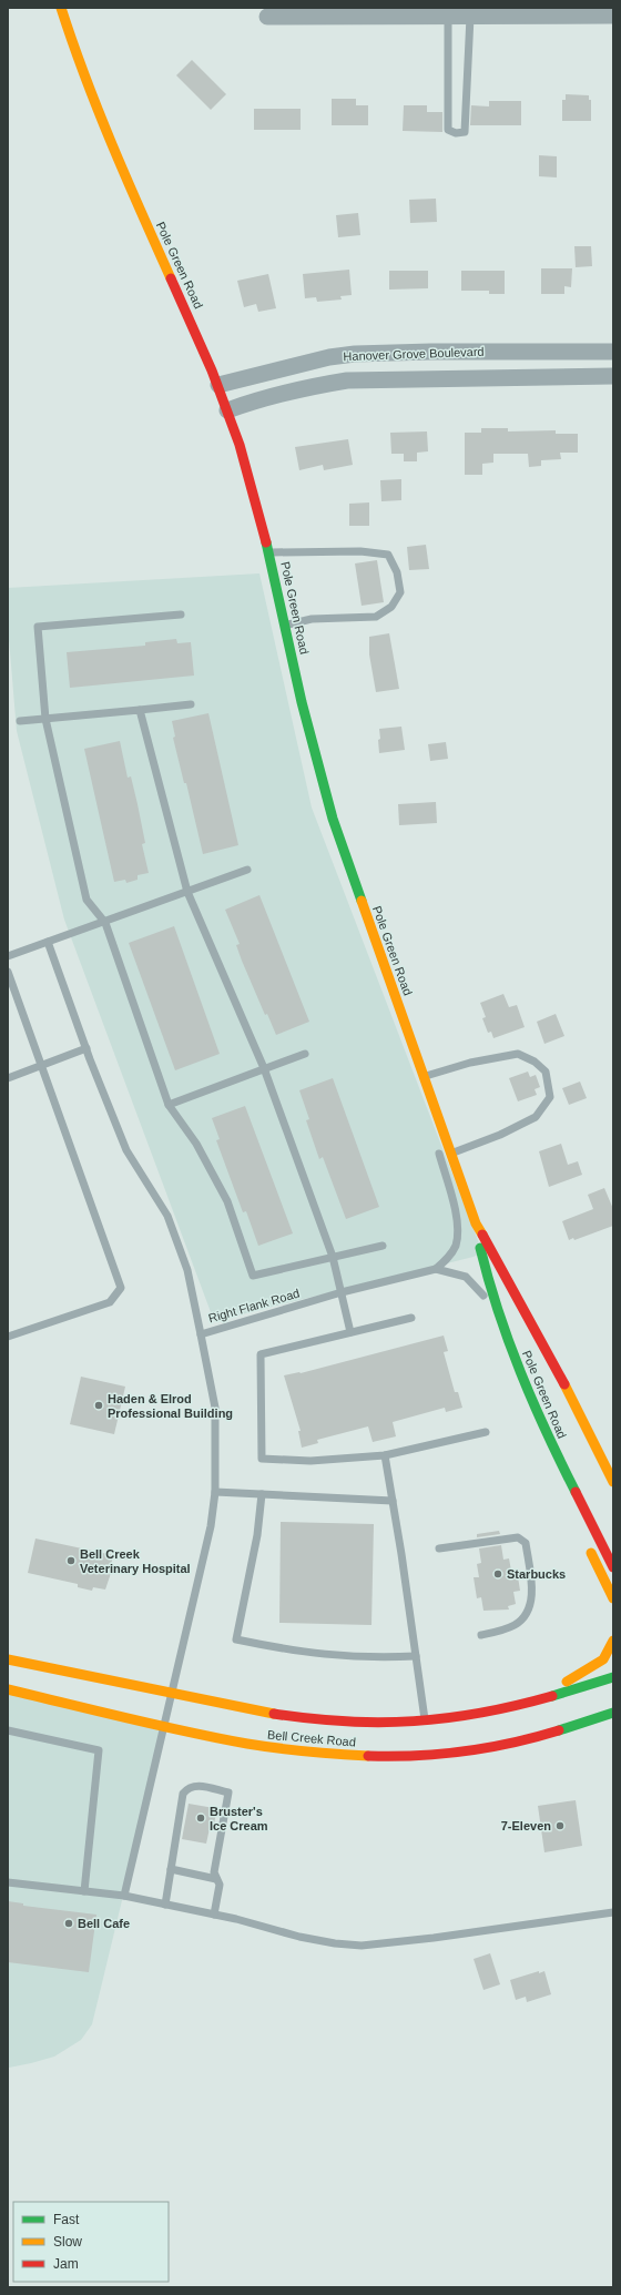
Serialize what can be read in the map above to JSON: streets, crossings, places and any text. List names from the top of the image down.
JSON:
{
  "streets": {
    "main road": ["Pole Green Road", "Bell Creek Road"],
    "street": ["Hanover Grove Boulevard"],
    "lane": ["Right Flank Road"]
  },
  "crossings": [
    ["Pole Green Road", "Hanover Grove Boulevard"],
    ["Right Flank Road", "Bell Creek Road"]
  ],
  "places": [
    "Haden & Elrod Professional Building",
    "Bell Creek Veterinary Hospital",
    "Starbucks",
    "Bruster's Ice Cream",
    "7-Eleven",
    "Bell Cafe"
  ],
  "legend": ["Fast", "Slow", "Jam"]
}
